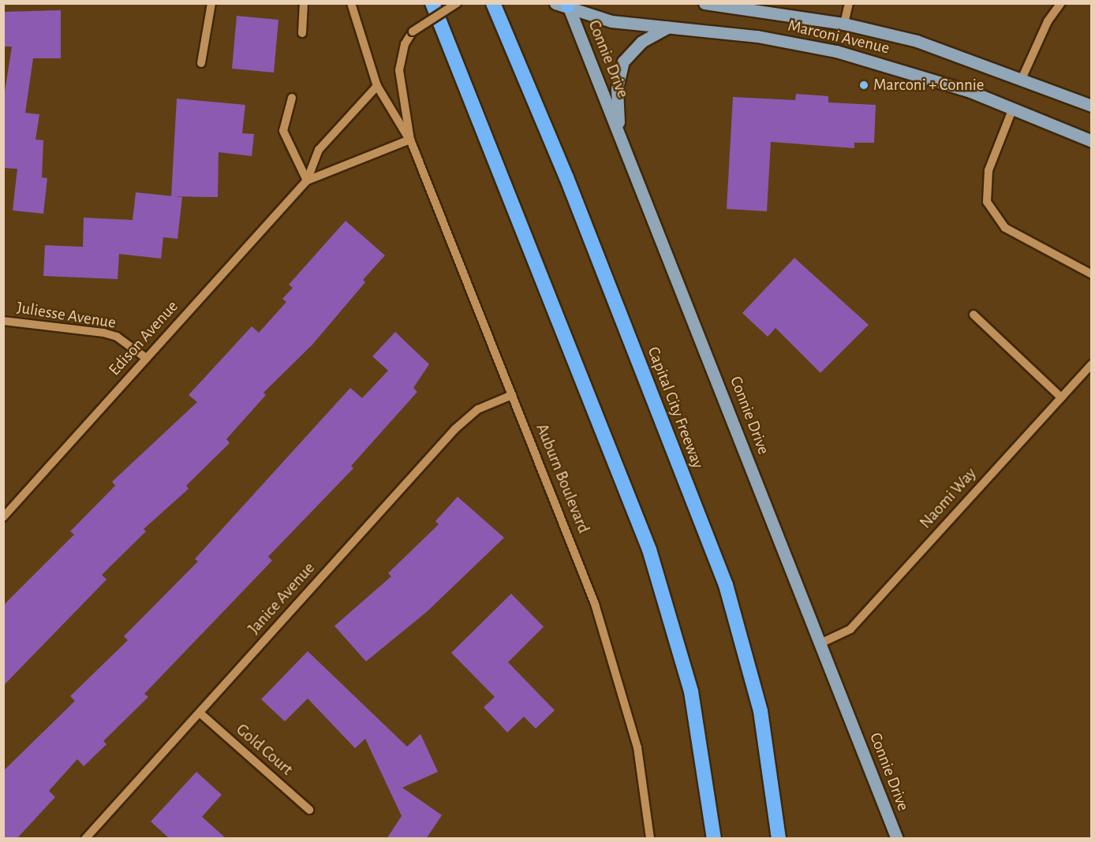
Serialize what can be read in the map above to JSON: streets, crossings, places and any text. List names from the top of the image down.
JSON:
{
  "streets": {
    "highway": ["Capital City Freeway"],
    "main road": ["Marconi Avenue", "Connie Drive"],
    "street": [
      "Juliesse Avenue",
      "Edison Avenue",
      "Auburn Boulevard",
      "Naomi Way",
      "Janice Avenue",
      "Gold Court"
    ]
  },
  "crossings": [
    ["Marconi Avenue", "Connie Drive"],
    ["Connie Drive", "Naomi Way"],
    ["Juliesse Avenue", "Edison Avenue"],
    ["Edison Avenue", "Auburn Boulevard"],
    ["Auburn Boulevard", "Janice Avenue"],
    ["Janice Avenue", "Gold Court"]
  ],
  "places": ["Marconi + Connie"]
}
